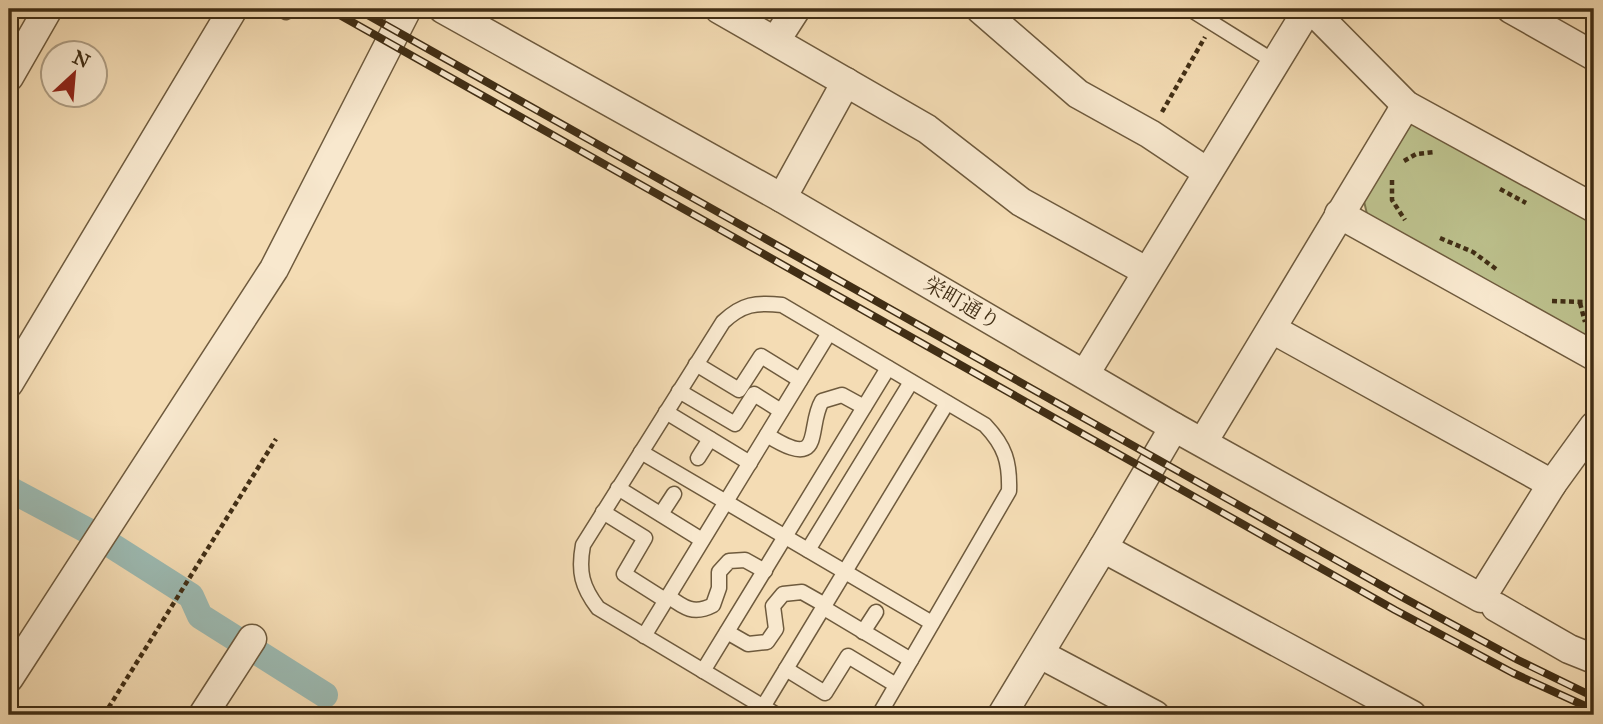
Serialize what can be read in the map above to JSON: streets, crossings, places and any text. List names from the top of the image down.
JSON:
{
  "streets": {
    "street": ["栄町通り"]
  },
  "north": "top right"
}
